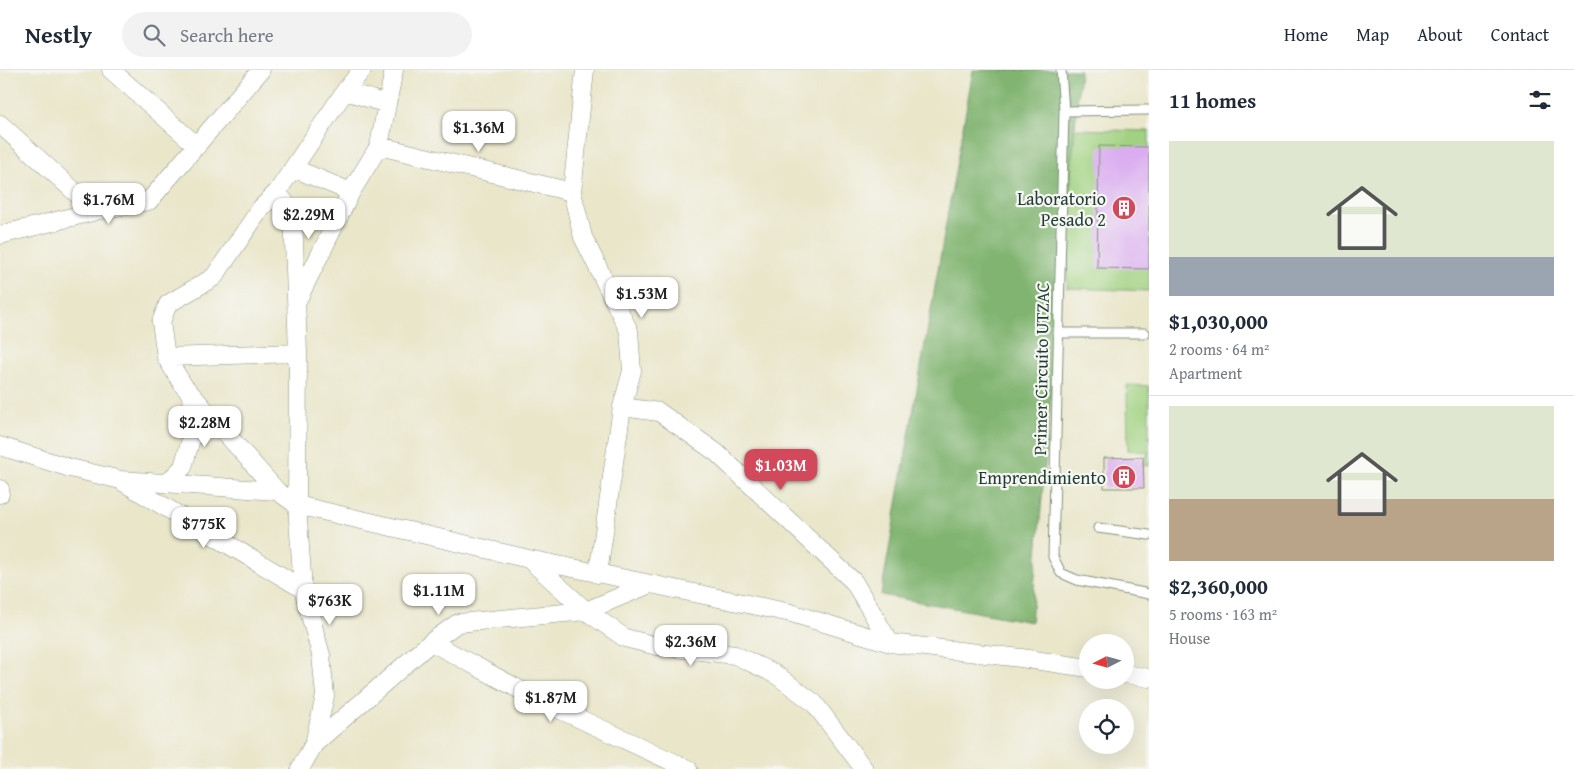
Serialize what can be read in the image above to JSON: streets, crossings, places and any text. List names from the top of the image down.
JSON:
{
  "streets": {
    "lane": ["Primer Circuito UTZAC"]
  },
  "places": {
    "building": ["Laboratorio Pesado 2", "Emprendimiento"]
  },
  "north": "left",
  "page": {
    "header": "Nestly",
    "search": "Search here",
    "nav": [
      "Home",
      "Map",
      "About",
      "Contact"
    ],
    "heading": "11 homes",
    "price": [
      "$1.36M",
      "$1.76M",
      "$2.29M",
      "$1.53M",
      "$2.28M",
      "$1.03M",
      "$775K",
      "$1.11M",
      "$763K",
      "$2.36M",
      "$1.87M"
    ],
    "list": [
      {
        "name": "$1,030,000",
        "note": "2 rooms · 64 m² · Apartment"
      },
      {
        "name": "$2,360,000",
        "note": "5 rooms · 163 m² · House"
      }
    ]
  }
}
